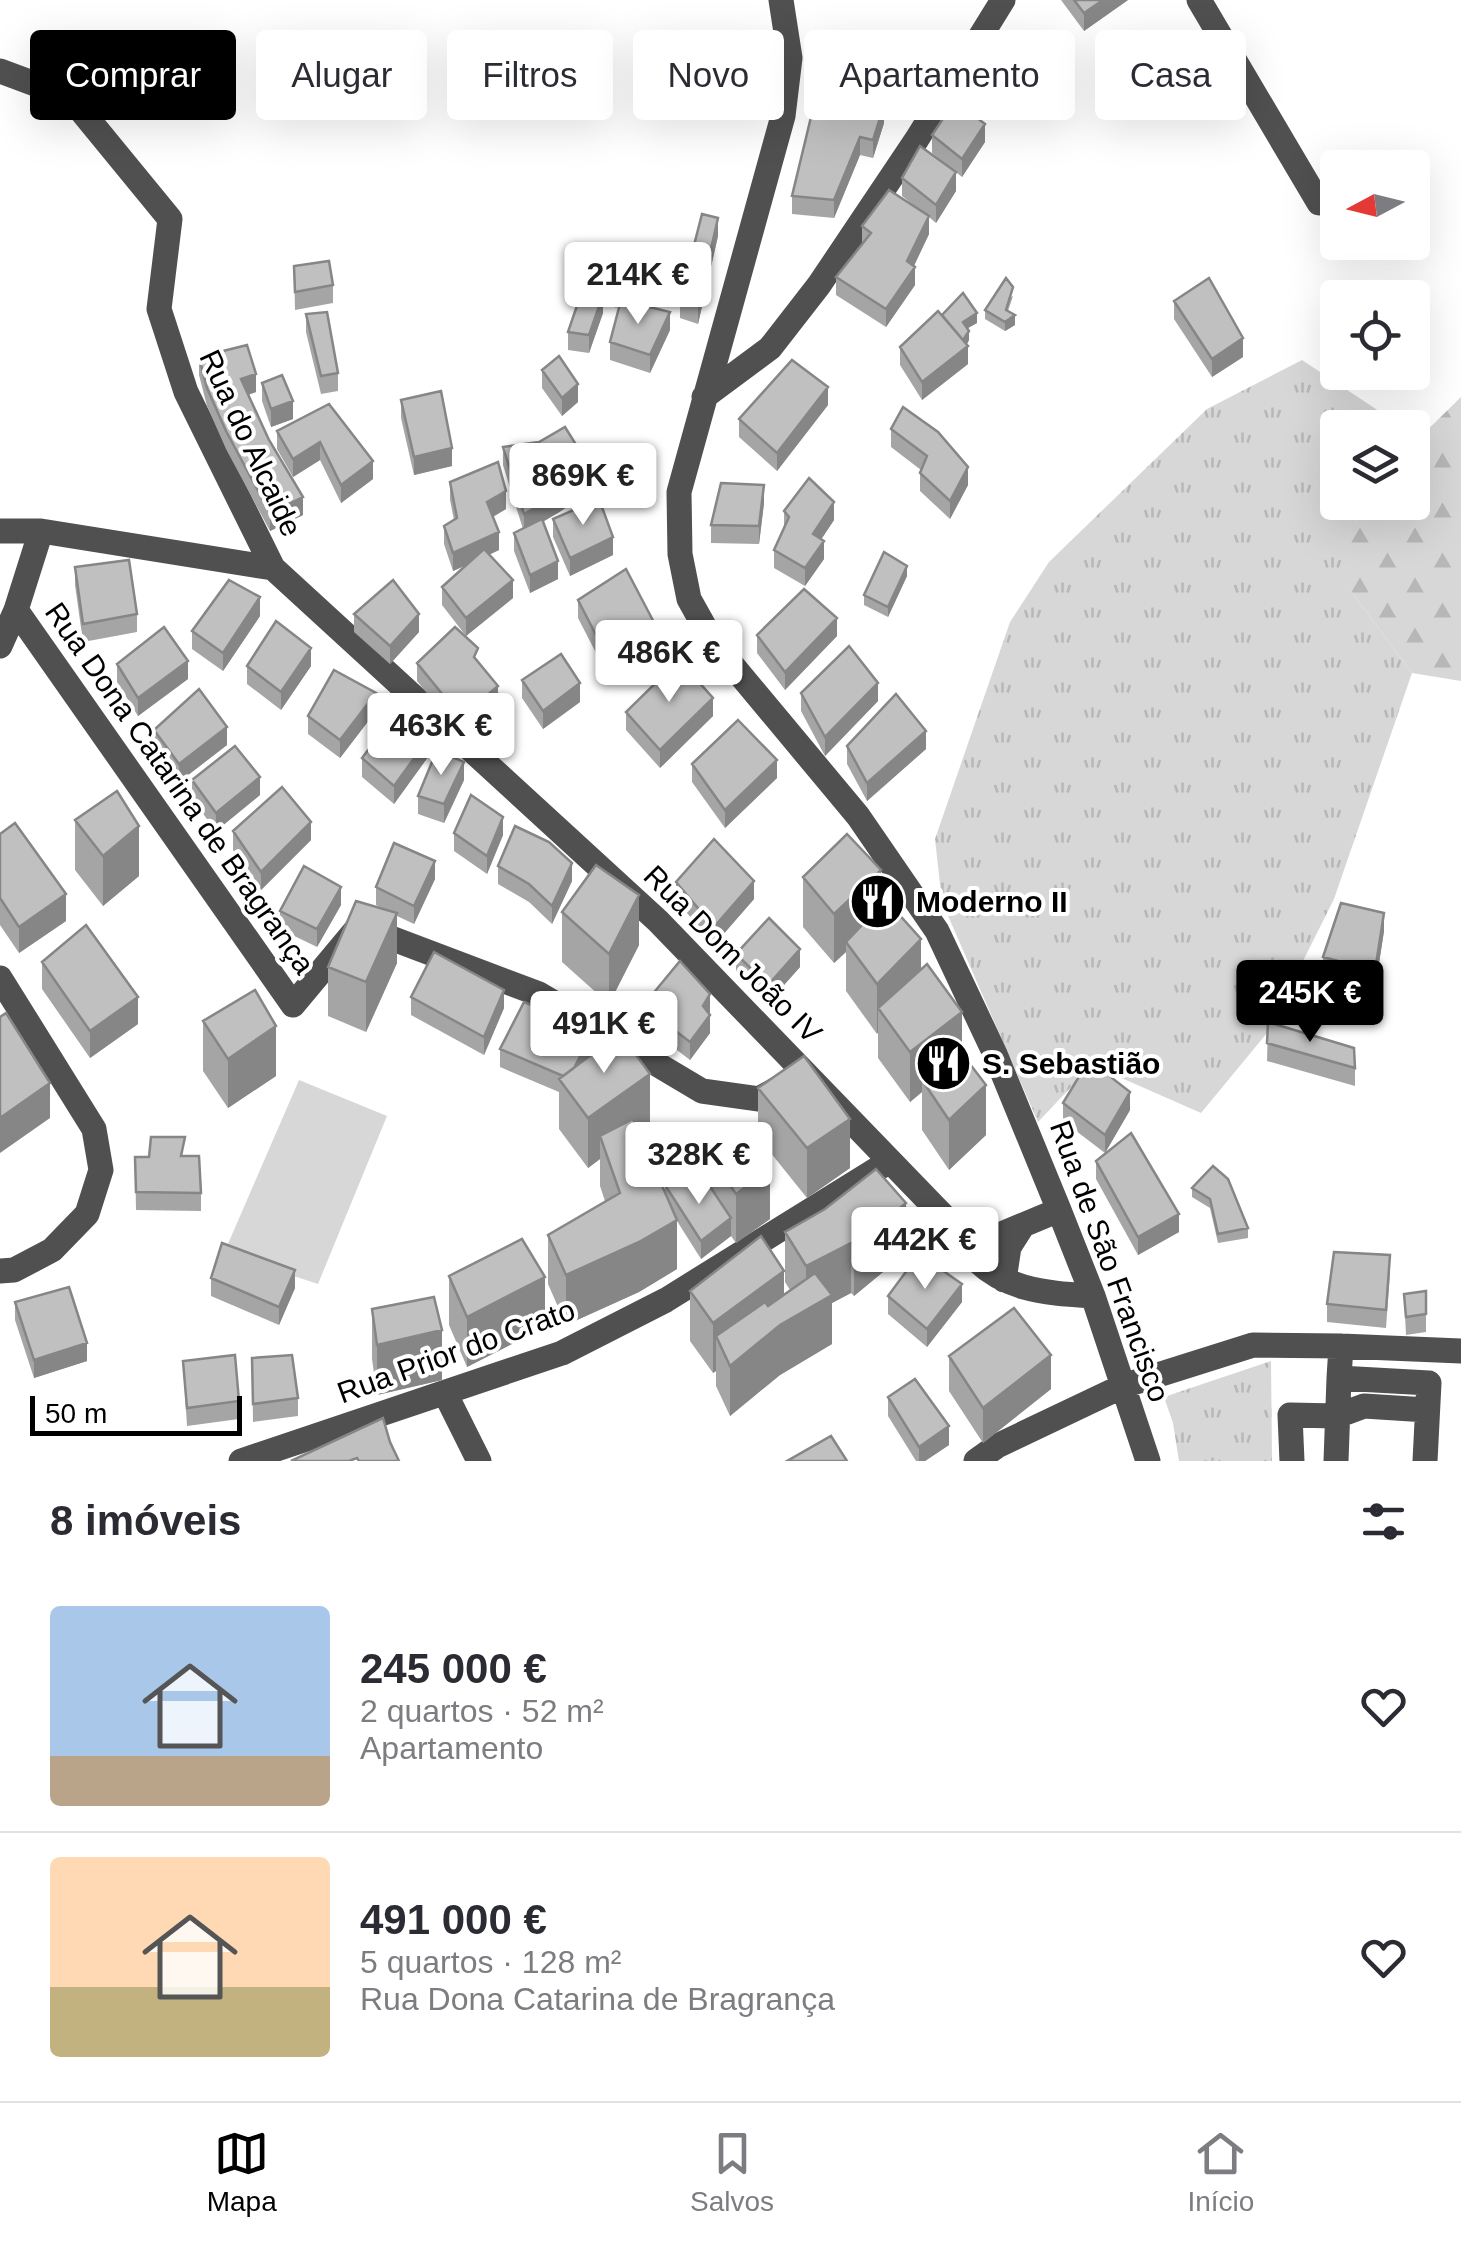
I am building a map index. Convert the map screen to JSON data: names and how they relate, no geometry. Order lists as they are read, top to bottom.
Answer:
{
  "streets": {
    "street": [
      "Rua do Alcaide",
      "Rua Dona Catarina de Bragrança",
      "Rua Dom João IV",
      "Rua de São Francisco",
      "Rua Prior do Crato"
    ]
  },
  "crossings": [
    ["Rua do Alcaide", "Rua Dom João IV"],
    ["Rua Dona Catarina de Bragrança", "Rua Dom João IV"],
    ["Rua Dom João IV", "Rua de São Francisco"],
    ["Rua Dom João IV", "Rua Prior do Crato"]
  ],
  "places": {
    "restaurant": ["Moderno II", "S. Sebastião"]
  },
  "scale_bar": "50 m",
  "north": "left",
  "page": {
    "chip": [
      "Comprar",
      "Alugar",
      "Filtros",
      "Novo",
      "Apartamento",
      "Casa"
    ],
    "price": [
      "214K €",
      "869K €",
      "486K €",
      "463K €",
      "245K €",
      "491K €",
      "328K €",
      "442K €"
    ],
    "scale": "50 m",
    "heading": "8 imóveis",
    "list": [
      {
        "name": "245 000 €",
        "note": "2 quartos · 52 m² · Apartamento"
      },
      {
        "name": "491 000 €",
        "note": "5 quartos · 128 m² · Rua Dona Catarina de Bragrança"
      }
    ],
    "tabs": ["Mapa", "Salvos", "Início"]
  }
}
